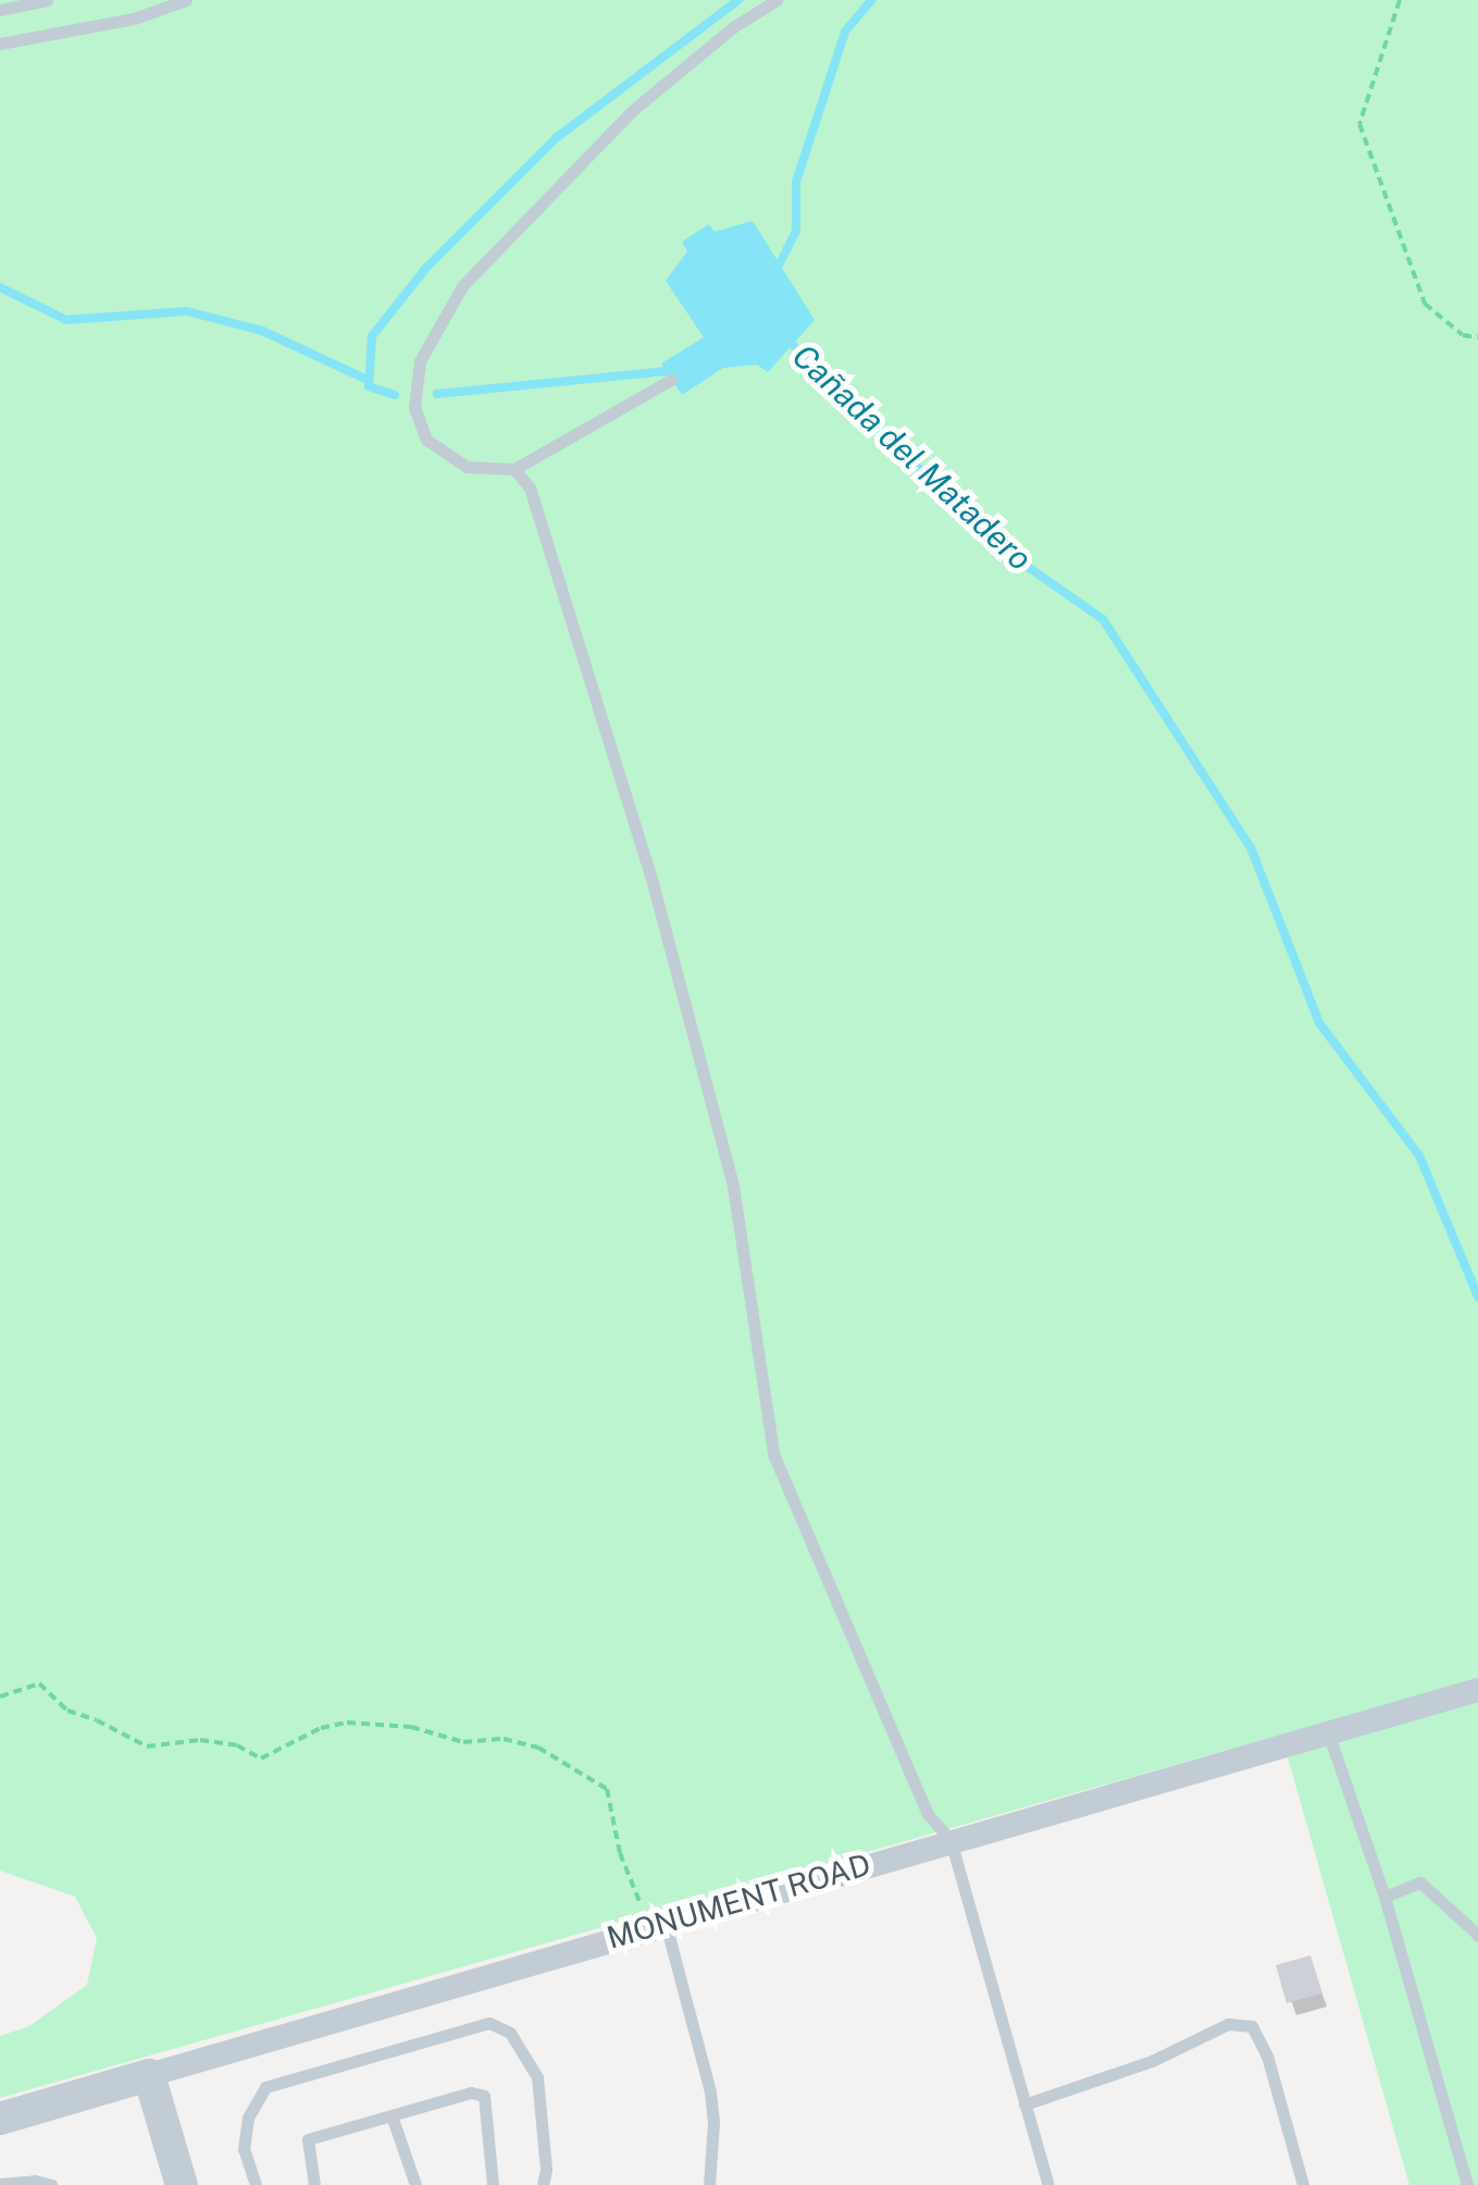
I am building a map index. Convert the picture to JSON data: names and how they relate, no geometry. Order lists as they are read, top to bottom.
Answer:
{
  "streets": {
    "street": ["MONUMENT ROAD"]
  },
  "water": ["Cañada del Matadero"]
}
